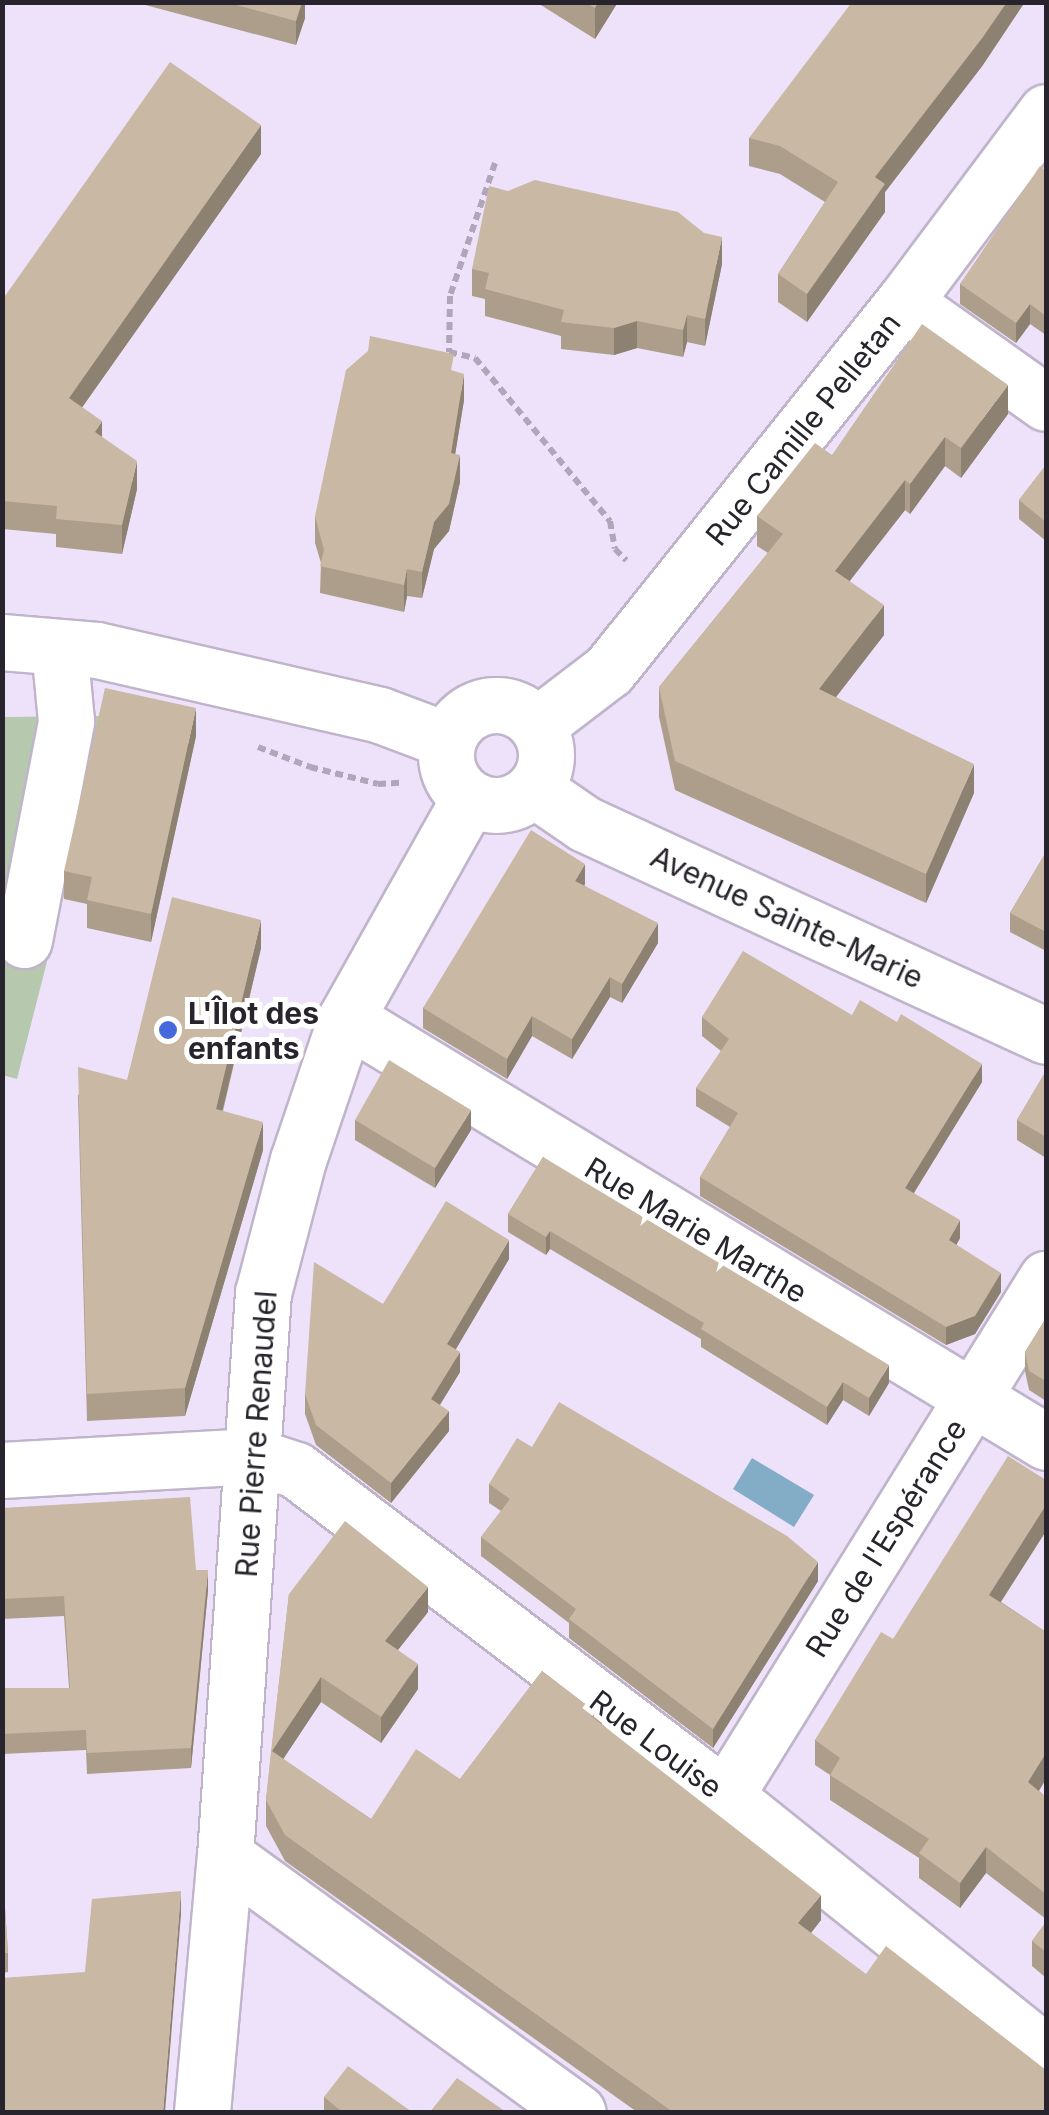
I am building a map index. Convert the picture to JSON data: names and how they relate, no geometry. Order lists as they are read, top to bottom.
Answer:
{
  "streets": {
    "street": [
      "Rue Camille Pelletan",
      "Avenue Sainte-Marie",
      "Rue Marie Marthe",
      "Rue Pierre Renaudel",
      "Rue de l'Espérance",
      "Rue Louise"
    ]
  },
  "crossings": [
    ["Rue Camille Pelletan", "Avenue Sainte-Marie"],
    ["Rue Camille Pelletan", "Rue Pierre Renaudel"],
    ["Avenue Sainte-Marie", "Rue Pierre Renaudel"],
    ["Rue Marie Marthe", "Rue Pierre Renaudel"],
    ["Rue Marie Marthe", "Rue de l'Espérance"],
    ["Rue Pierre Renaudel", "Rue Louise"],
    ["Rue de l'Espérance", "Rue Louise"]
  ],
  "places": ["L'Îlot des enfants"]
}
